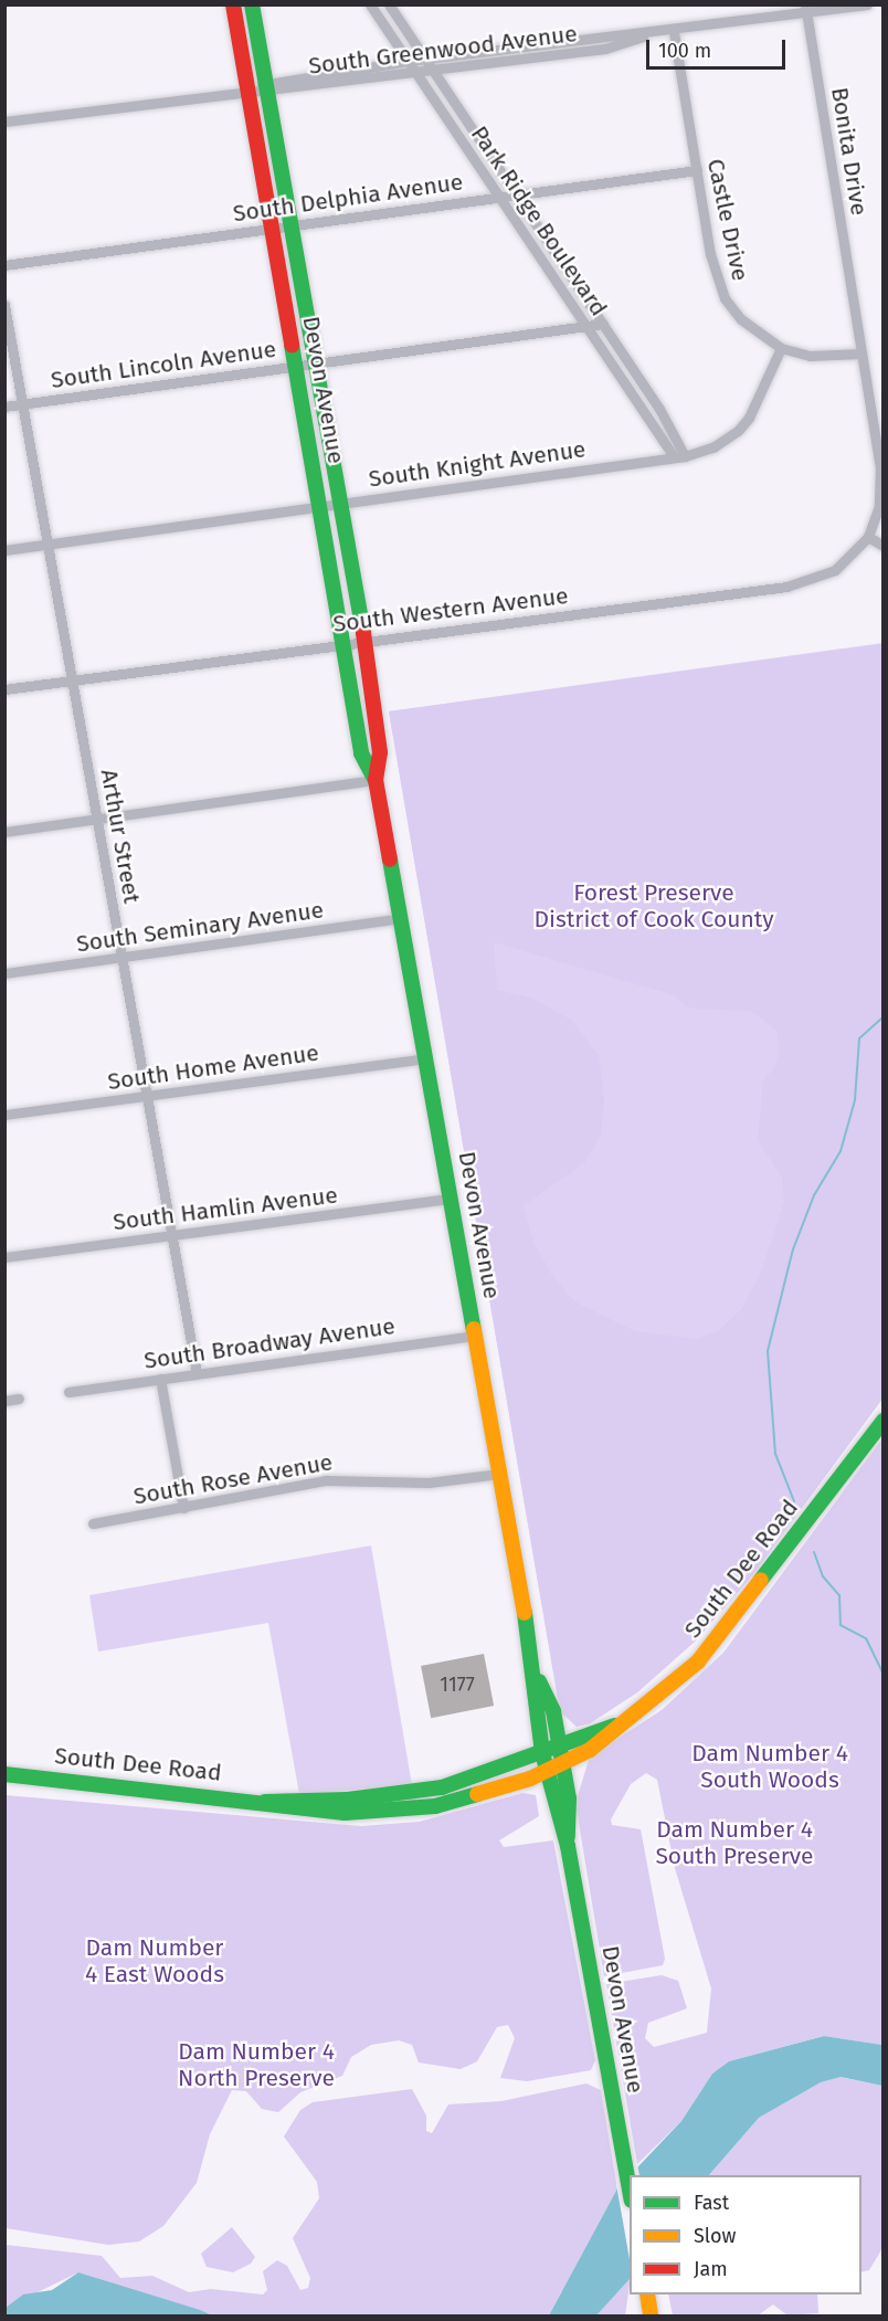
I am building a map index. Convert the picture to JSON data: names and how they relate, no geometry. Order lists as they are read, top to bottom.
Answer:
{
  "streets": {
    "street": [
      "South Greenwood Avenue",
      "Bonita Drive",
      "South Delphia Avenue",
      "Castle Drive",
      "Park Ridge Boulevard",
      "South Lincoln Avenue",
      "Devon Avenue",
      "South Knight Avenue",
      "South Western Avenue",
      "Arthur Street",
      "South Seminary Avenue",
      "South Home Avenue",
      "South Hamlin Avenue",
      "South Broadway Avenue",
      "South Rose Avenue",
      "South Dee Road"
    ]
  },
  "crossings": [
    ["South Greenwood Avenue", "Bonita Drive"],
    ["South Greenwood Avenue", "Castle Drive"],
    ["South Greenwood Avenue", "Park Ridge Boulevard"],
    ["South Greenwood Avenue", "Devon Avenue"],
    ["Bonita Drive", "Castle Drive"],
    ["Bonita Drive", "South Western Avenue"],
    ["South Delphia Avenue", "Castle Drive"],
    ["South Delphia Avenue", "Park Ridge Boulevard"],
    ["South Delphia Avenue", "Devon Avenue"],
    ["Castle Drive", "South Knight Avenue"],
    ["Park Ridge Boulevard", "South Lincoln Avenue"],
    ["Park Ridge Boulevard", "South Knight Avenue"],
    ["South Lincoln Avenue", "Devon Avenue"],
    ["South Lincoln Avenue", "Arthur Street"],
    ["Devon Avenue", "South Knight Avenue"],
    ["Devon Avenue", "South Western Avenue"],
    ["Devon Avenue", "South Seminary Avenue"],
    ["Devon Avenue", "South Home Avenue"],
    ["Devon Avenue", "South Hamlin Avenue"],
    ["Devon Avenue", "South Broadway Avenue"],
    ["Devon Avenue", "South Rose Avenue"],
    ["Devon Avenue", "South Dee Road"],
    ["South Knight Avenue", "Arthur Street"],
    ["South Western Avenue", "Arthur Street"],
    ["Arthur Street", "South Seminary Avenue"],
    ["Arthur Street", "South Home Avenue"],
    ["Arthur Street", "South Hamlin Avenue"],
    ["Arthur Street", "South Broadway Avenue"]
  ],
  "parks": [
    "Forest Preserve District of Cook County",
    "Dam Number 4 South Woods",
    "Dam Number 4 South Preserve",
    "Dam Number 4 East Woods",
    "Dam Number 4 North Preserve"
  ],
  "house_numbers": ["1177"],
  "legend": ["Fast", "Slow", "Jam"],
  "scale_bar": "100 m"
}
